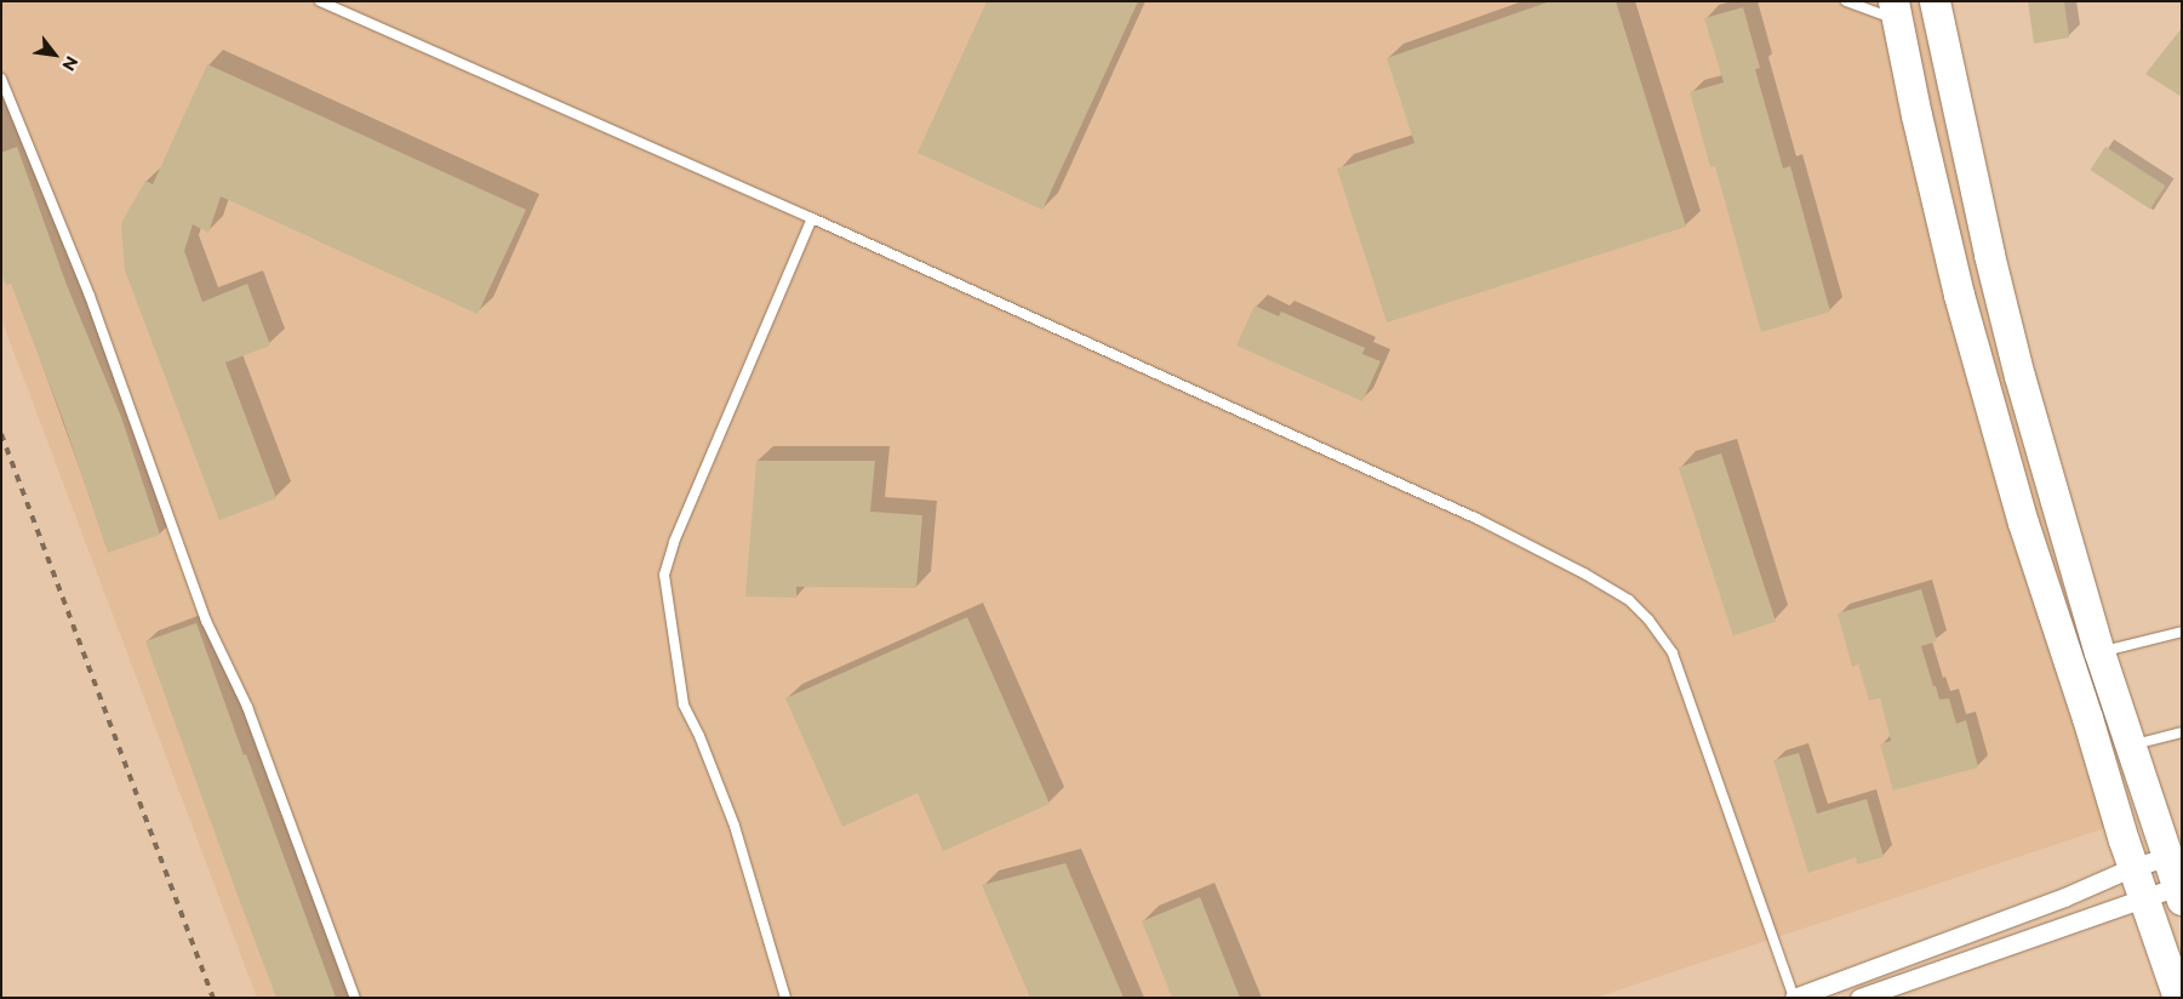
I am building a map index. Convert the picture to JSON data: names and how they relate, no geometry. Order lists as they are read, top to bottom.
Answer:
{
  "north": "bottom right"
}
